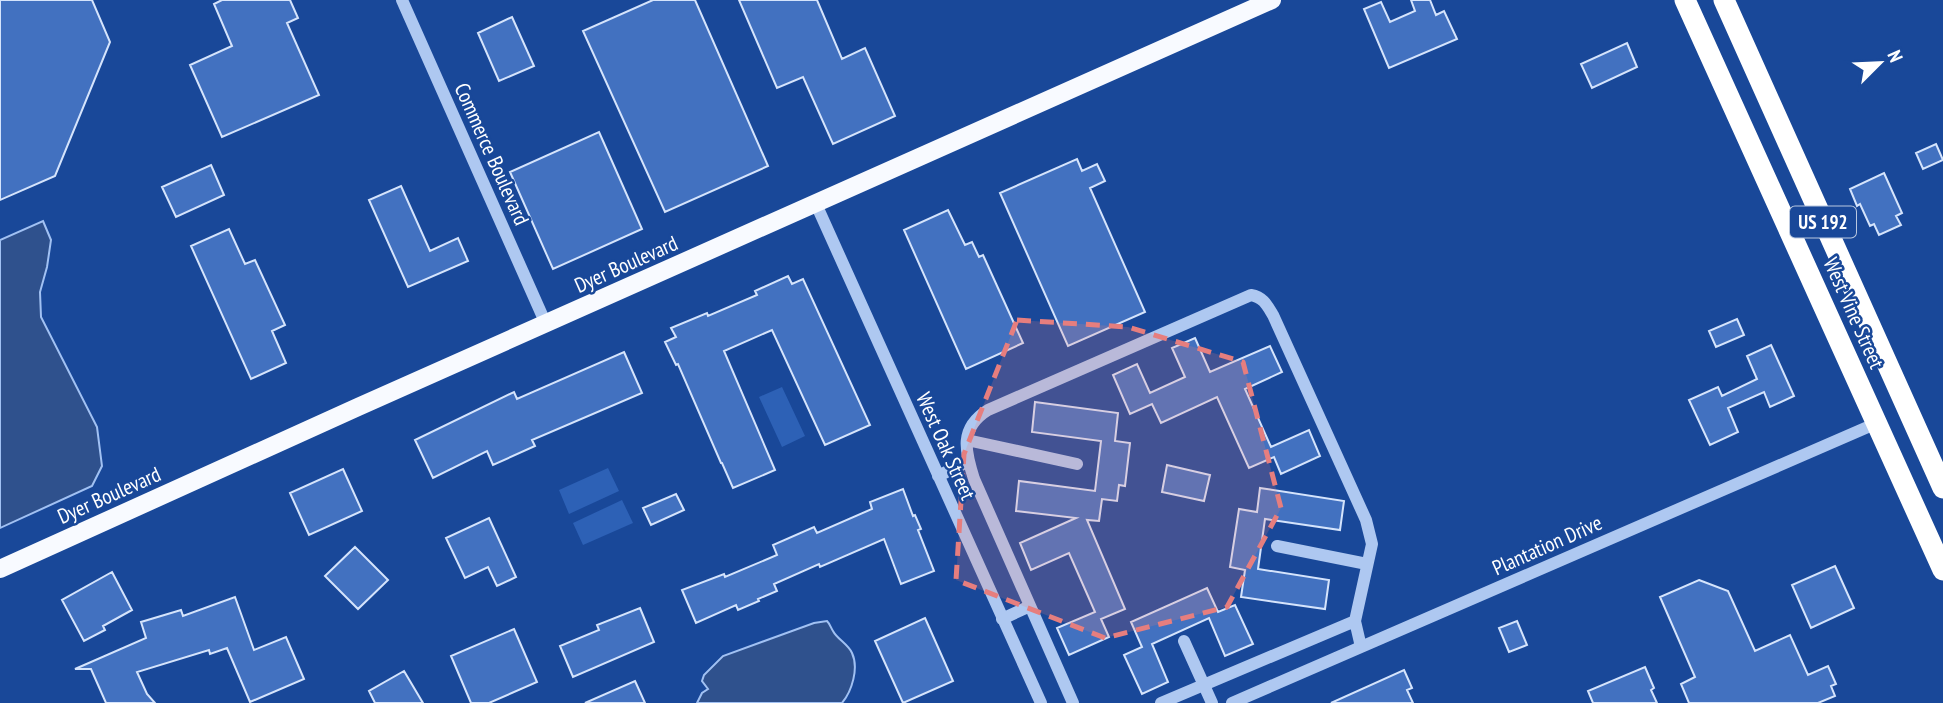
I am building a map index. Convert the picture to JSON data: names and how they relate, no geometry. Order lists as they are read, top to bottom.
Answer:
{
  "streets": {
    "highway": ["US 192", "West Vine Street"],
    "main road": ["Dyer Boulevard"],
    "street": ["Commerce Boulevard", "West Oak Street", "Plantation Drive"]
  },
  "crossings": [
    ["Commerce Boulevard", "Dyer Boulevard"],
    ["Dyer Boulevard", "West Oak Street"],
    ["West Vine Street", "Plantation Drive"]
  ],
  "north": "top right"
}
